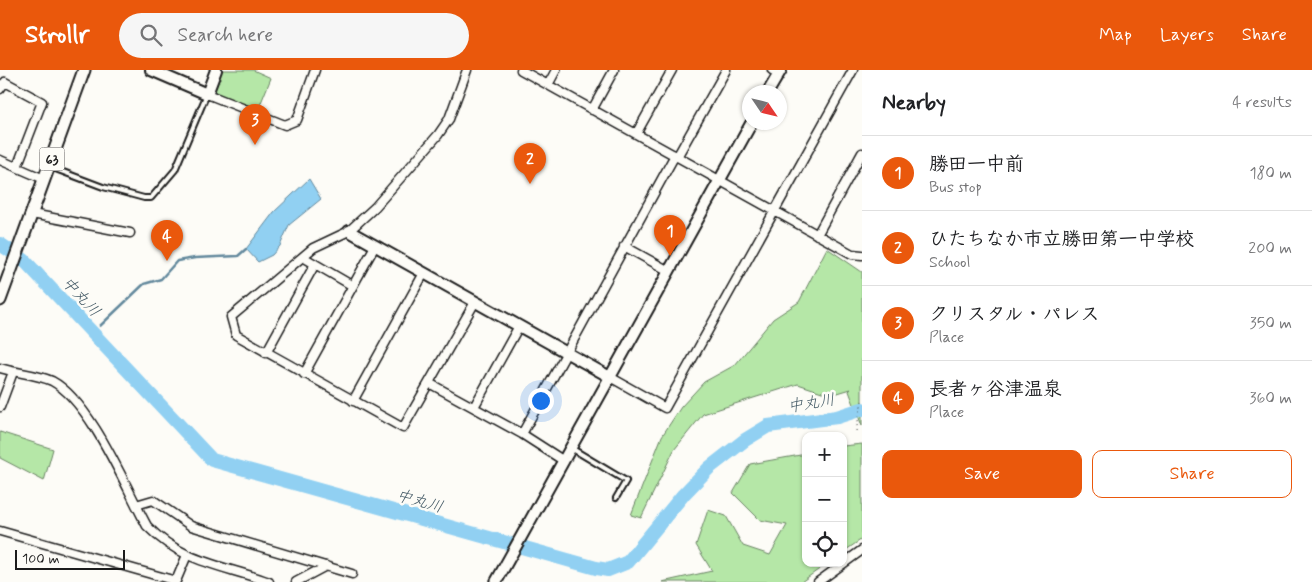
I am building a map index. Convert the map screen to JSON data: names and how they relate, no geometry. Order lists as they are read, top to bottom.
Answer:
{
  "streets": {
    "main road": ["63"]
  },
  "water": ["中丸川"],
  "scale_bar": "100 m",
  "north": "bottom right",
  "page": {
    "header": "Strollr",
    "search": "Search here",
    "nav": ["Map", "Layers", "Share"],
    "heading": ["Nearby", "4 results"],
    "pins": [
      "3",
      "2",
      "1",
      "4"
    ],
    "list": [
      {
        "mark": "1",
        "name": "勝田一中前",
        "note": "Bus stop",
        "value": "180 m"
      },
      {
        "mark": "2",
        "name": "ひたちなか市立勝田第一中学校",
        "note": "School",
        "value": "200 m"
      },
      {
        "mark": "3",
        "name": "クリスタル・パレス",
        "note": "Place",
        "value": "350 m"
      },
      {
        "mark": "4",
        "name": "長者ヶ谷津温泉",
        "note": "Place",
        "value": "360 m"
      }
    ],
    "map_buttons": ["+", "−"],
    "buttons": ["Save", "Share"],
    "scale": "100 m"
  }
}
